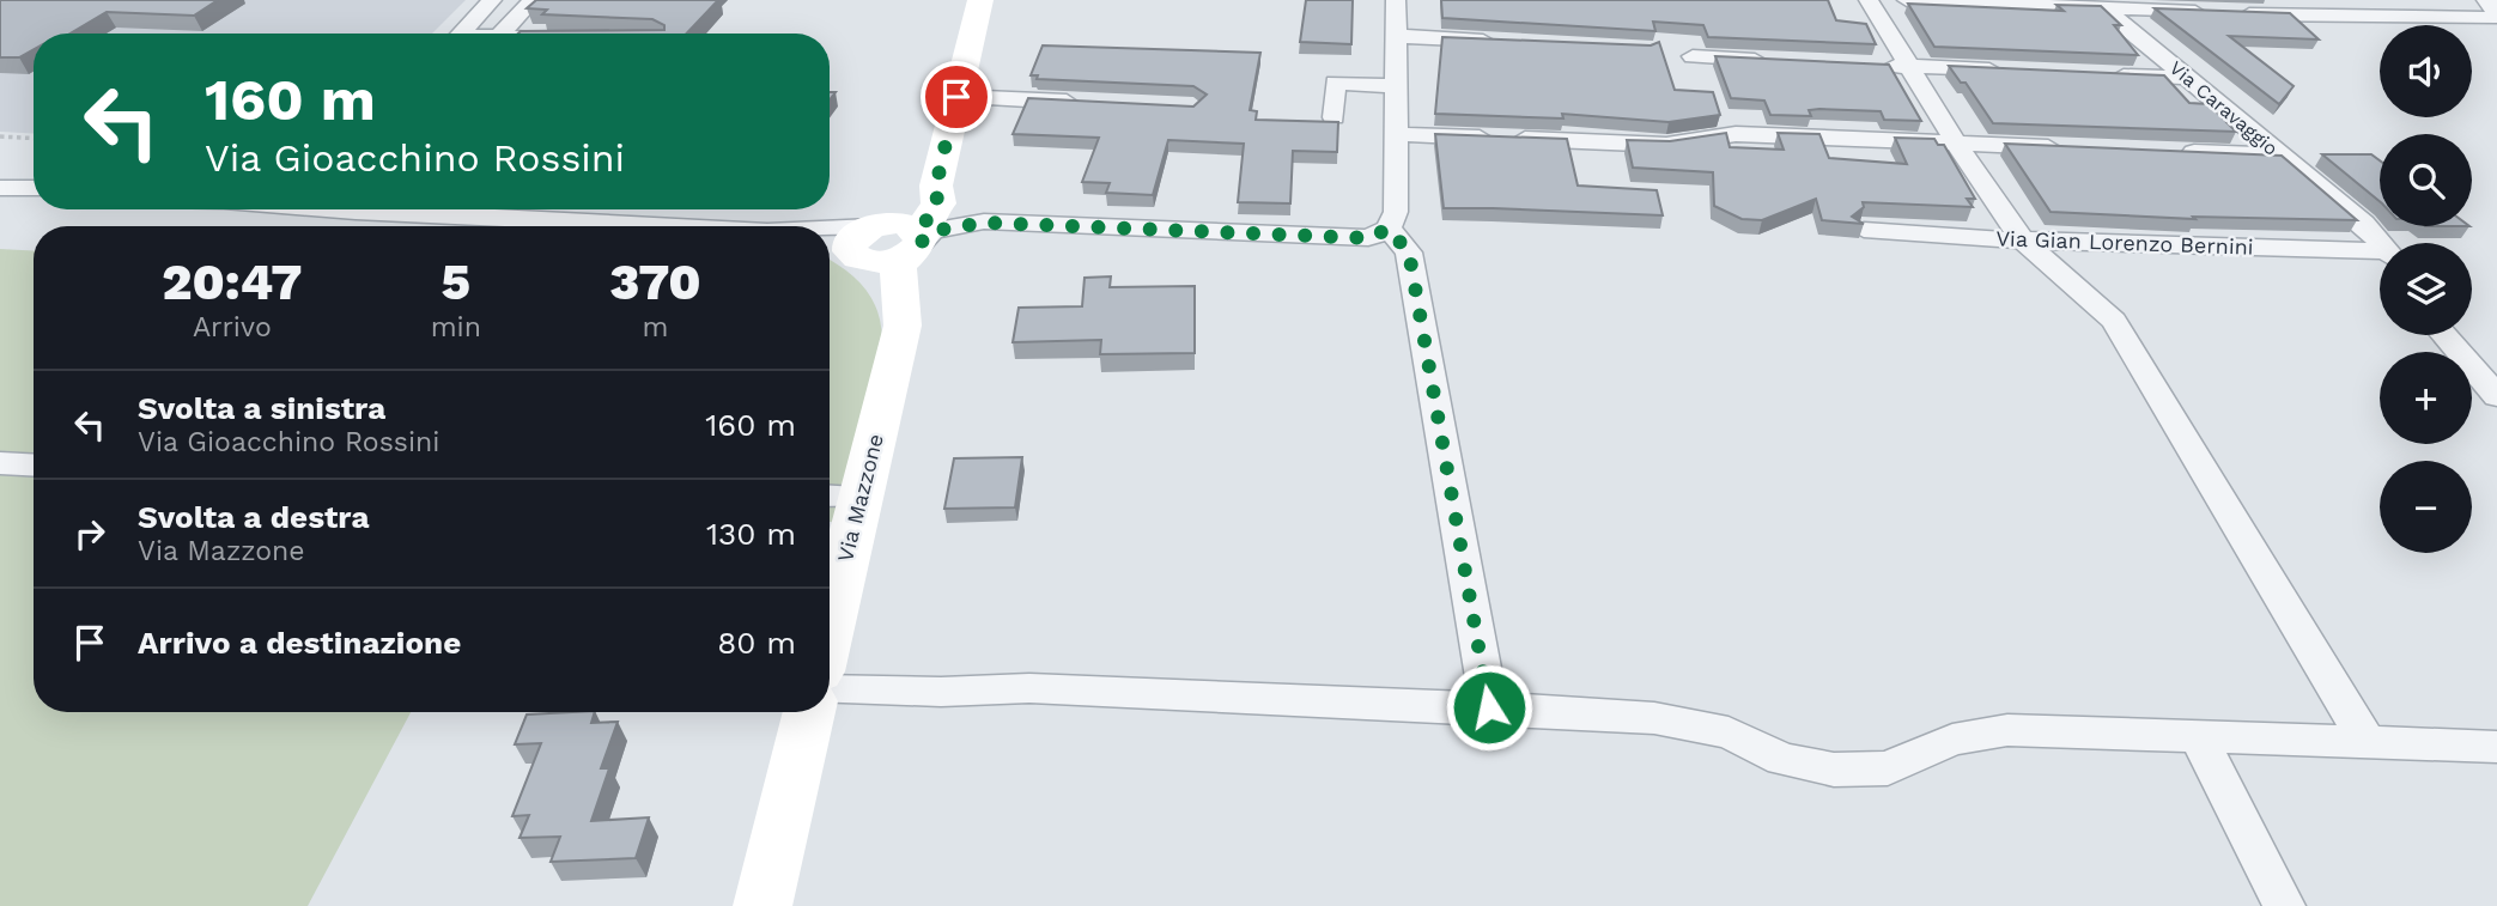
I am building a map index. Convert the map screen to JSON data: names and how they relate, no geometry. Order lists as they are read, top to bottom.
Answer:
{
  "streets": {
    "main road": ["Via Mazzone"],
    "street": ["Via Caravaggio", "Via Gian Lorenzo Bernini"]
  },
  "page": {
    "map_buttons": ["+", "−"],
    "turn": ["160 m", "Via Gioacchino Rossini"],
    "eta": [
      "20:47",
      "Arrivo",
      "5",
      "min",
      "370",
      "m"
    ],
    "list": [
      {
        "name": "Svolta a sinistra",
        "note": "Via Gioacchino Rossini",
        "value": "160 m"
      },
      {
        "name": "Svolta a destra",
        "note": "Via Mazzone",
        "value": "130 m"
      },
      {
        "name": "Arrivo a destinazione",
        "value": "80 m"
      }
    ]
  }
}
